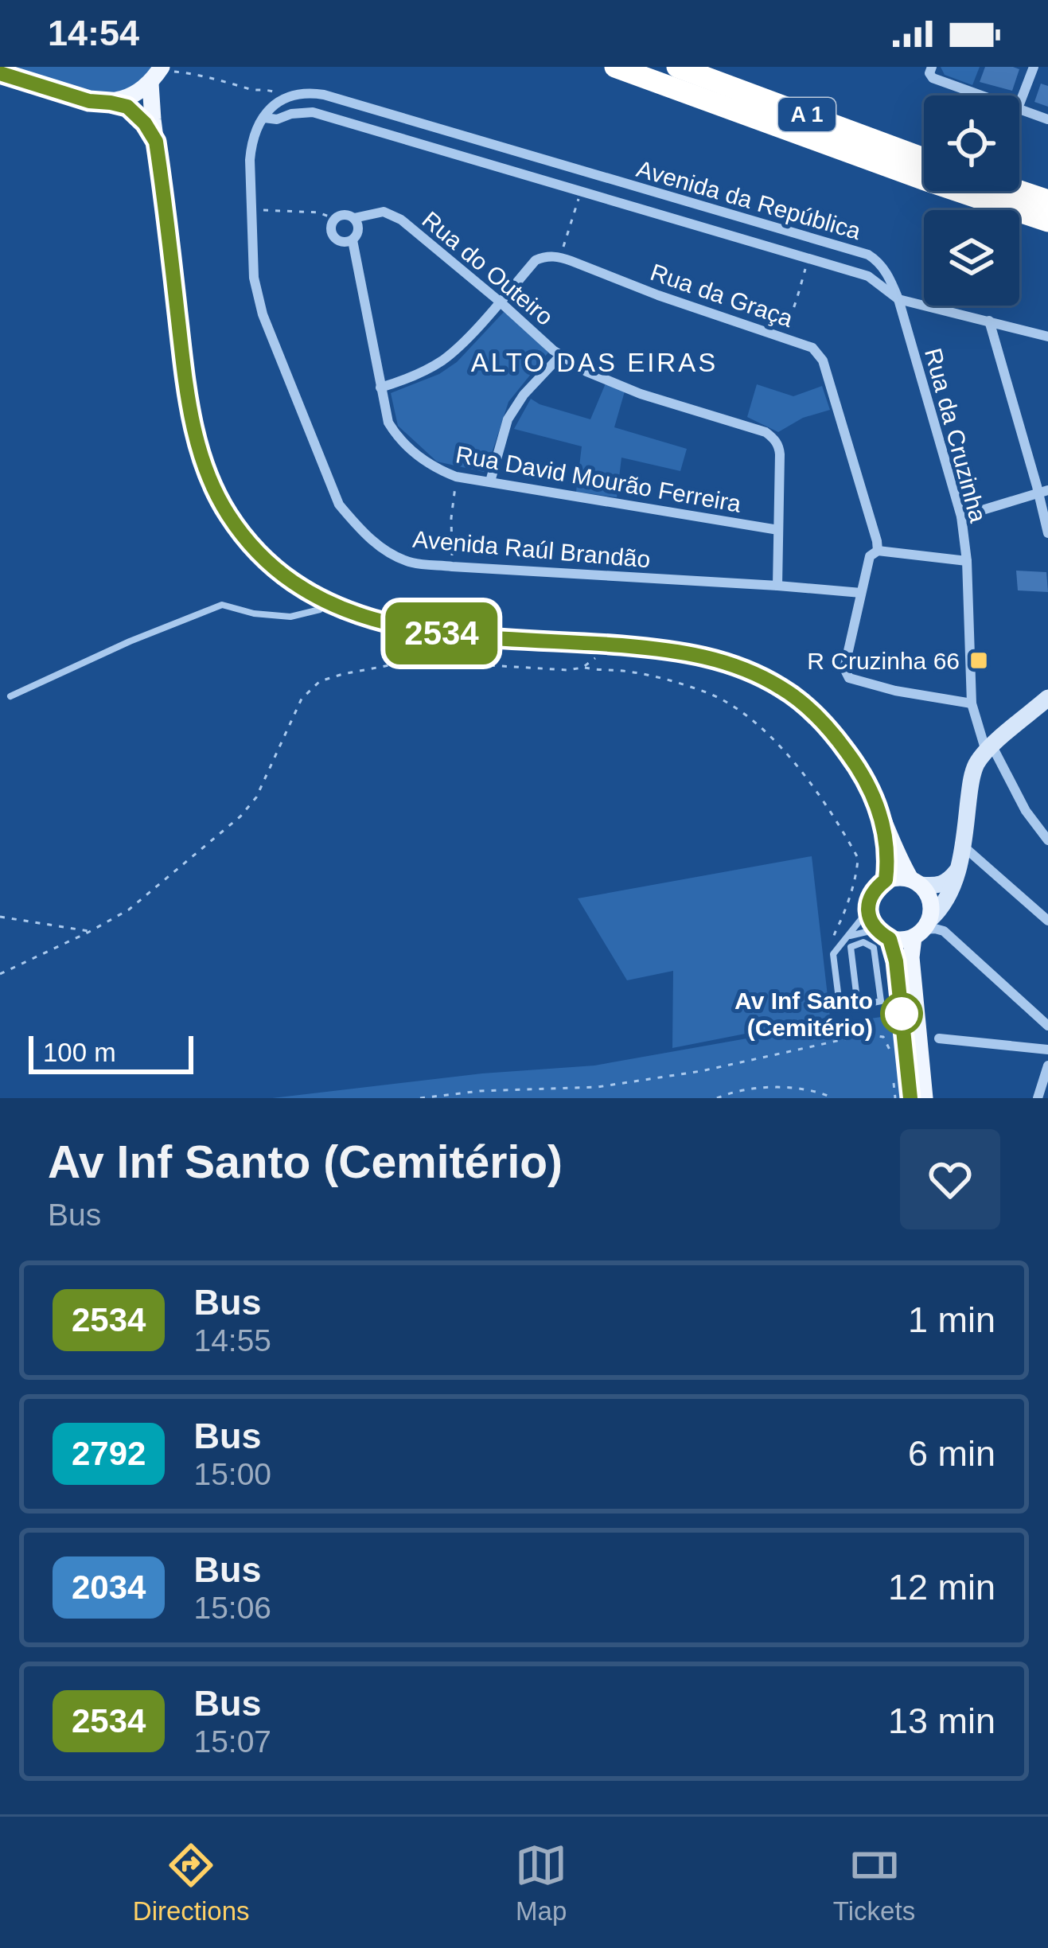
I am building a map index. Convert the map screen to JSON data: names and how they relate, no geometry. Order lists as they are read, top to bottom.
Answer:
{
  "streets": {
    "highway": ["A 1"],
    "street": [
      "Avenida da República",
      "Rua do Outeiro",
      "Rua da Graça",
      "Rua da Cruzinha",
      "Rua David Mourão Ferreira",
      "Avenida Raúl Brandão"
    ]
  },
  "crossings": [
    ["Avenida da República", "Rua da Cruzinha"],
    ["Avenida da República", "Avenida Raúl Brandão"],
    ["Rua do Outeiro", "Rua David Mourão Ferreira"],
    ["Rua do Outeiro", "Avenida Raúl Brandão"]
  ],
  "districts": ["ALTO DAS EIRAS"],
  "places": {
    "transit": ["R Cruzinha 66"],
    "other": ["Av Inf Santo (Cemitério)"]
  },
  "lines": ["bus line 2534"],
  "scale_bar": "100 m",
  "page": {
    "status": "14:54",
    "on_map": "2534",
    "scale": "100 m",
    "heading": ["Av Inf Santo (Cemitério)", "Bus"],
    "list": [
      {
        "mark": "2534",
        "name": "Bus",
        "note": "14:55",
        "value": "1 min"
      },
      {
        "mark": "2792",
        "name": "Bus",
        "note": "15:00",
        "value": "6 min"
      },
      {
        "mark": "2034",
        "name": "Bus",
        "note": "15:06",
        "value": "12 min"
      },
      {
        "mark": "2534",
        "name": "Bus",
        "note": "15:07",
        "value": "13 min"
      }
    ],
    "tabs": ["Directions", "Map", "Tickets"]
  }
}
